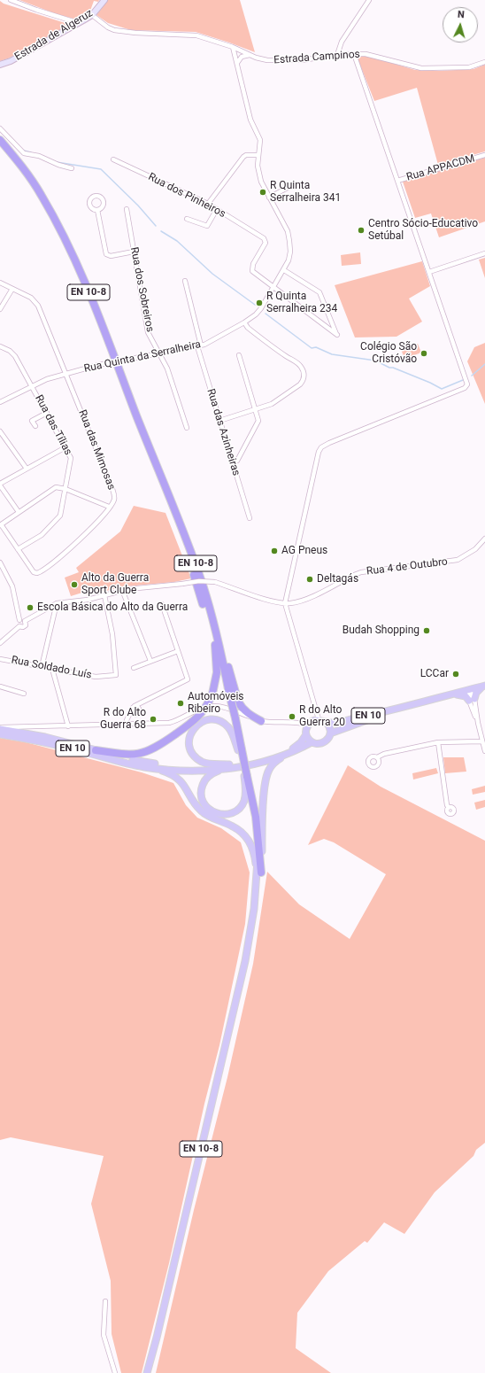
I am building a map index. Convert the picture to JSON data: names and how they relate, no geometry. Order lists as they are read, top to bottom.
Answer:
{
  "streets": {
    "highway": ["EN 10-8"],
    "main road": ["Estrada de Algeruz", "EN 10"],
    "street": [
      "Estrada Campinos",
      "Rua APPACDM",
      "Rua dos Pinheiros",
      "Rua dos Sobreiros",
      "Rua Quinta da Serralheira",
      "Rua das Tílias",
      "Rua das Azinheiras",
      "Rua das Mimosas",
      "Rua 4 de Outubro",
      "Rua Soldado Luís"
    ]
  },
  "crossings": [
    ["Estrada de Algeruz", "Estrada Campinos"],
    ["Rua dos Pinheiros", "Rua Quinta da Serralheira"],
    ["Rua dos Sobreiros", "Rua Quinta da Serralheira"],
    ["Rua Quinta da Serralheira", "Rua das Tílias"],
    ["Rua Quinta da Serralheira", "Rua das Azinheiras"],
    ["Rua Quinta da Serralheira", "Rua das Mimosas"],
    ["Rua das Tílias", "Rua das Mimosas"]
  ],
  "places": [
    "R Quinta Serralheira 341",
    "Centro Sócio-Educativo Setúbal",
    "R Quinta Serralheira 234",
    "Colégio São Cristóvão",
    "AG Pneus",
    "Deltagás",
    "Alto da Guerra Sport Clube",
    "Escola Básica do Alto da Guerra",
    "Budah Shopping",
    "LCCar",
    "Automóveis Ribeiro",
    "R do Alto Guerra 20",
    "R do Alto Guerra 68"
  ],
  "north": "top"
}
